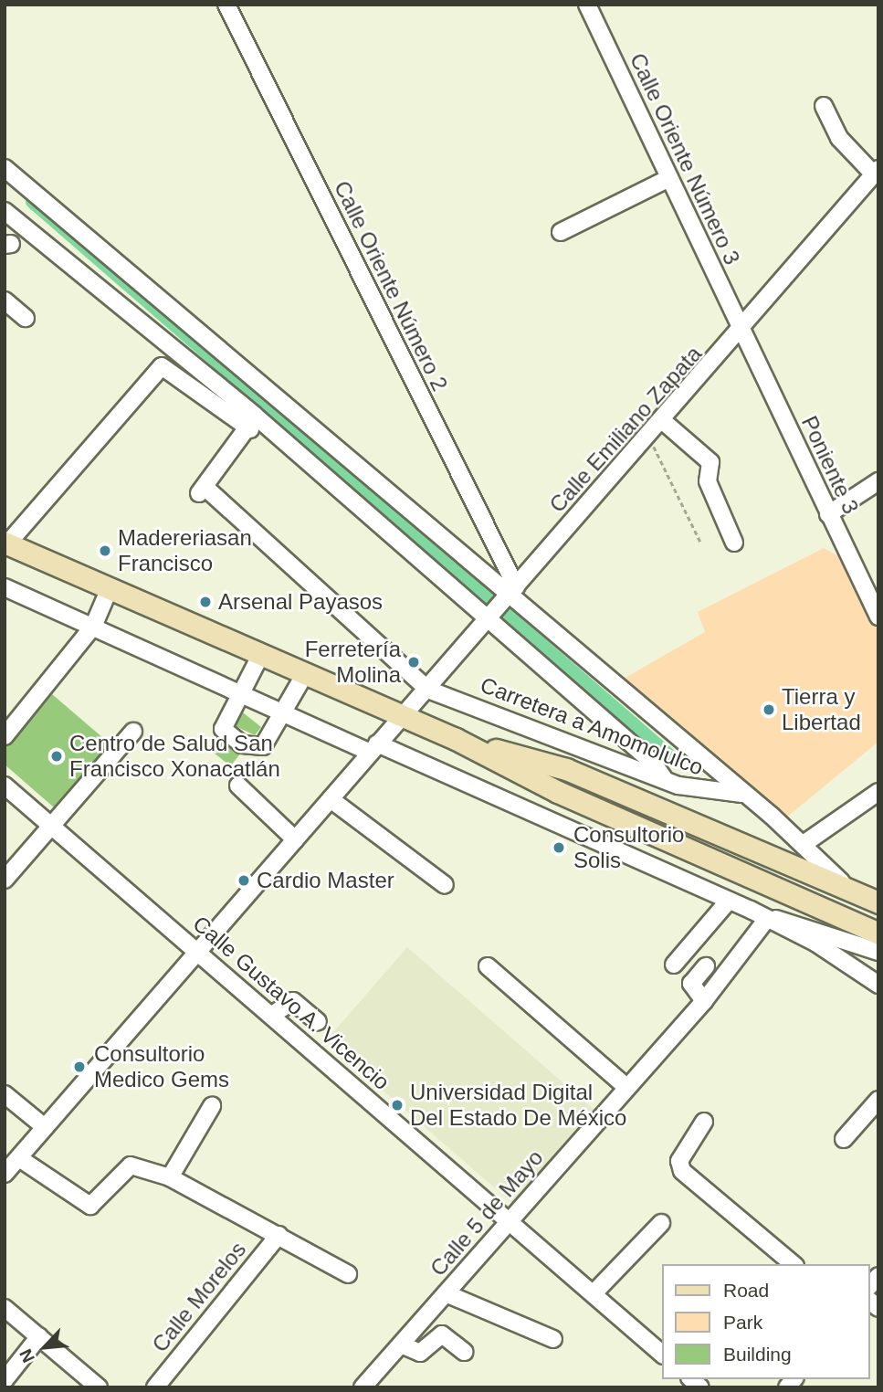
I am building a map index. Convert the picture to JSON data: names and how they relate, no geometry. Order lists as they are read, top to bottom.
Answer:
{
  "streets": {
    "street": [
      "Calle Oriente Número 3",
      "Calle Oriente Número 2",
      "Calle Emiliano Zapata",
      "Poniente 3",
      "Carretera a Amomolulco",
      "Calle Gustavo A. Vicencio",
      "Calle 5 de Mayo",
      "Calle Morelos"
    ]
  },
  "crossings": [
    ["Calle Oriente Número 3", "Calle Emiliano Zapata"],
    ["Calle Oriente Número 3", "Poniente 3"],
    ["Calle Oriente Número 2", "Calle Emiliano Zapata"],
    ["Calle Emiliano Zapata", "Poniente 3"],
    ["Calle Emiliano Zapata", "Carretera a Amomolulco"],
    ["Calle Emiliano Zapata", "Calle Gustavo A. Vicencio"],
    ["Calle Gustavo A. Vicencio", "Calle 5 de Mayo"]
  ],
  "places": [
    "Madereriasan Francisco",
    "Arsenal Payasos",
    "Ferretería Molina",
    "Tierra y Libertad",
    "Centro de Salud San Francisco Xonacatlán",
    "Consultorio Solis",
    "Cardio Master",
    "Consultorio Medico Gems",
    "Universidad Digital Del Estado De México"
  ],
  "legend": ["Road", "Park", "Building"],
  "north": "bottom left"
}
